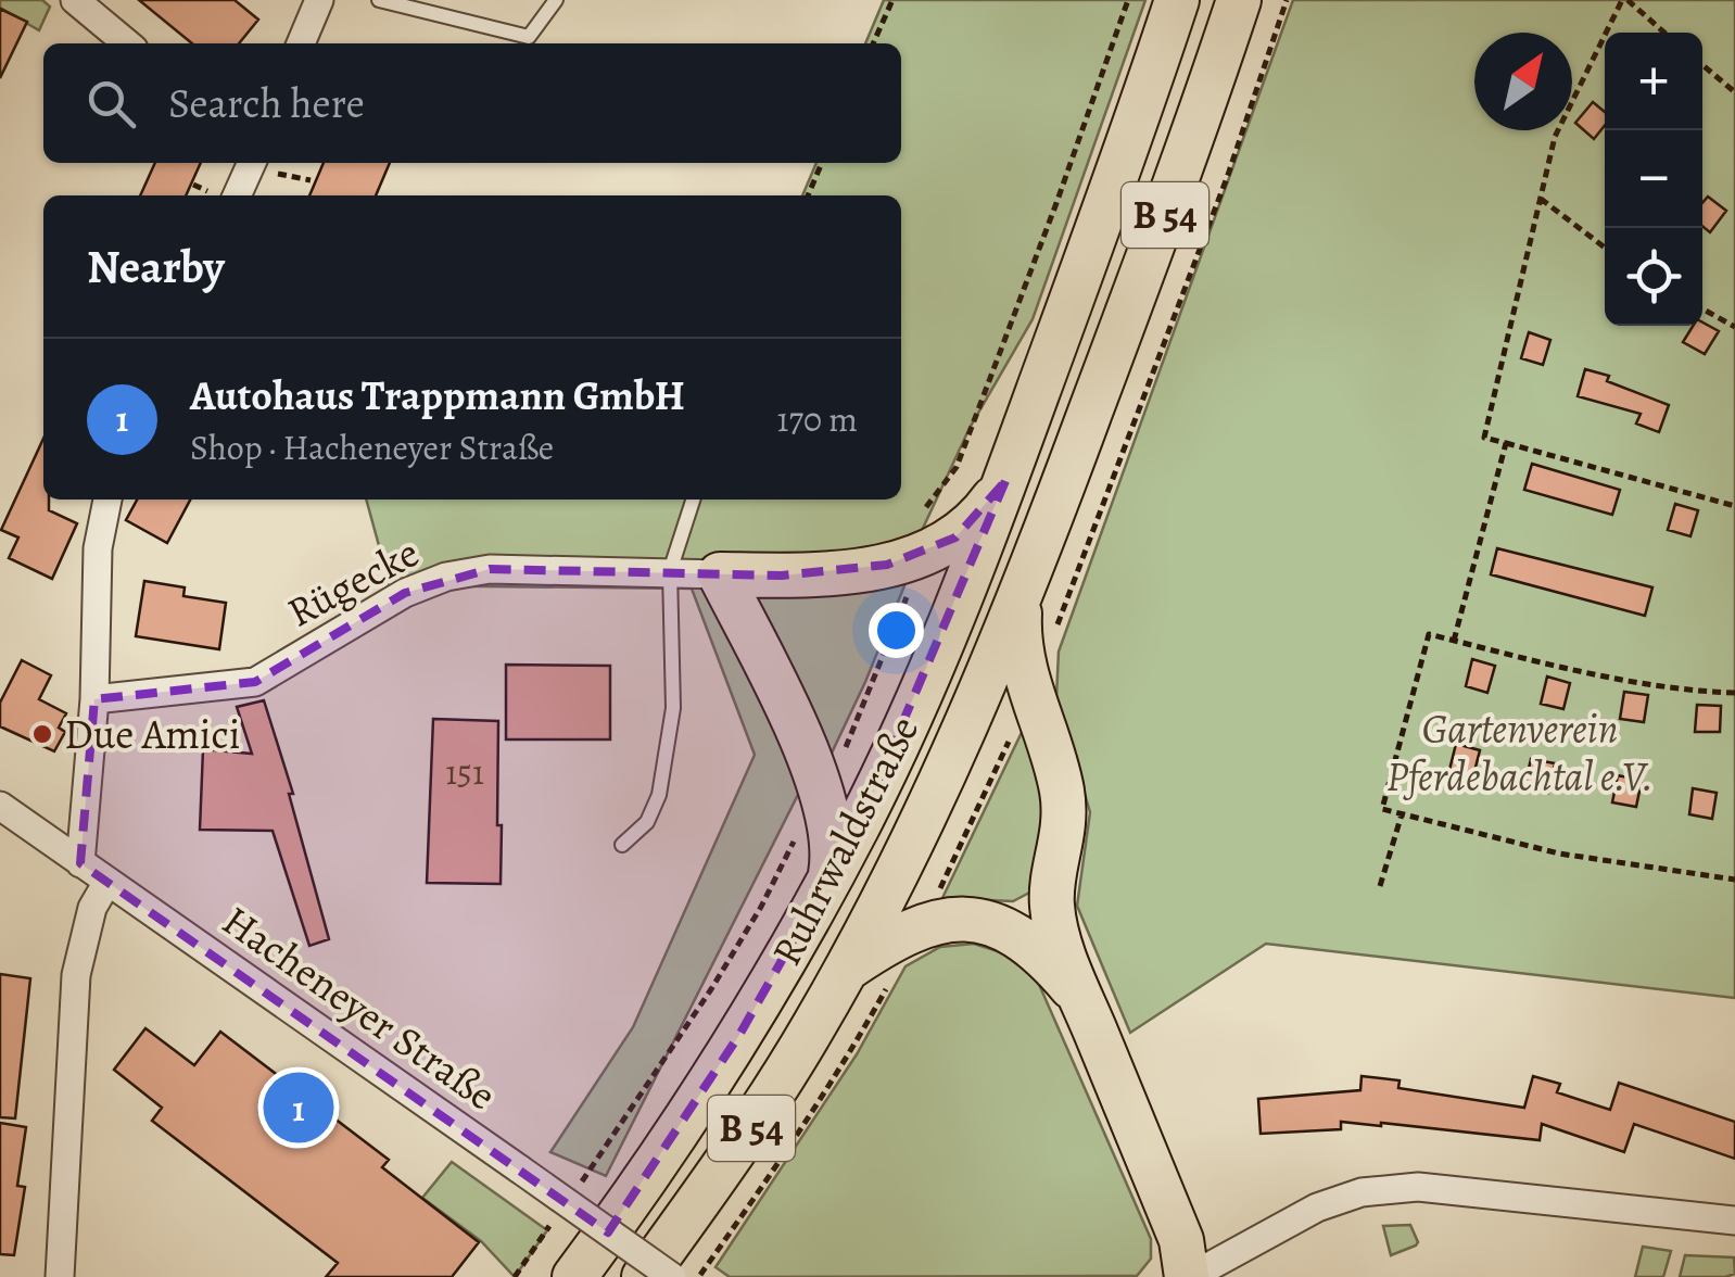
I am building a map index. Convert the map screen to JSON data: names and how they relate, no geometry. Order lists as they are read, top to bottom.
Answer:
{
  "streets": {
    "highway": ["B 54", "Ruhrwaldstraße"],
    "street": ["Rügecke", "Hacheneyer Straße"]
  },
  "parks": ["Gartenverein Pferdebachtal e.V."],
  "places": ["Due Amici"],
  "house_numbers": ["151"],
  "north": "top right",
  "page": {
    "map_buttons": ["+", "−"],
    "search": "Search here",
    "heading": "Nearby",
    "list": [
      {
        "mark": "1",
        "name": "Autohaus Trappmann GmbH",
        "note": "Shop · Hacheneyer Straße",
        "value": "170 m"
      }
    ],
    "pins": "1"
  }
}
